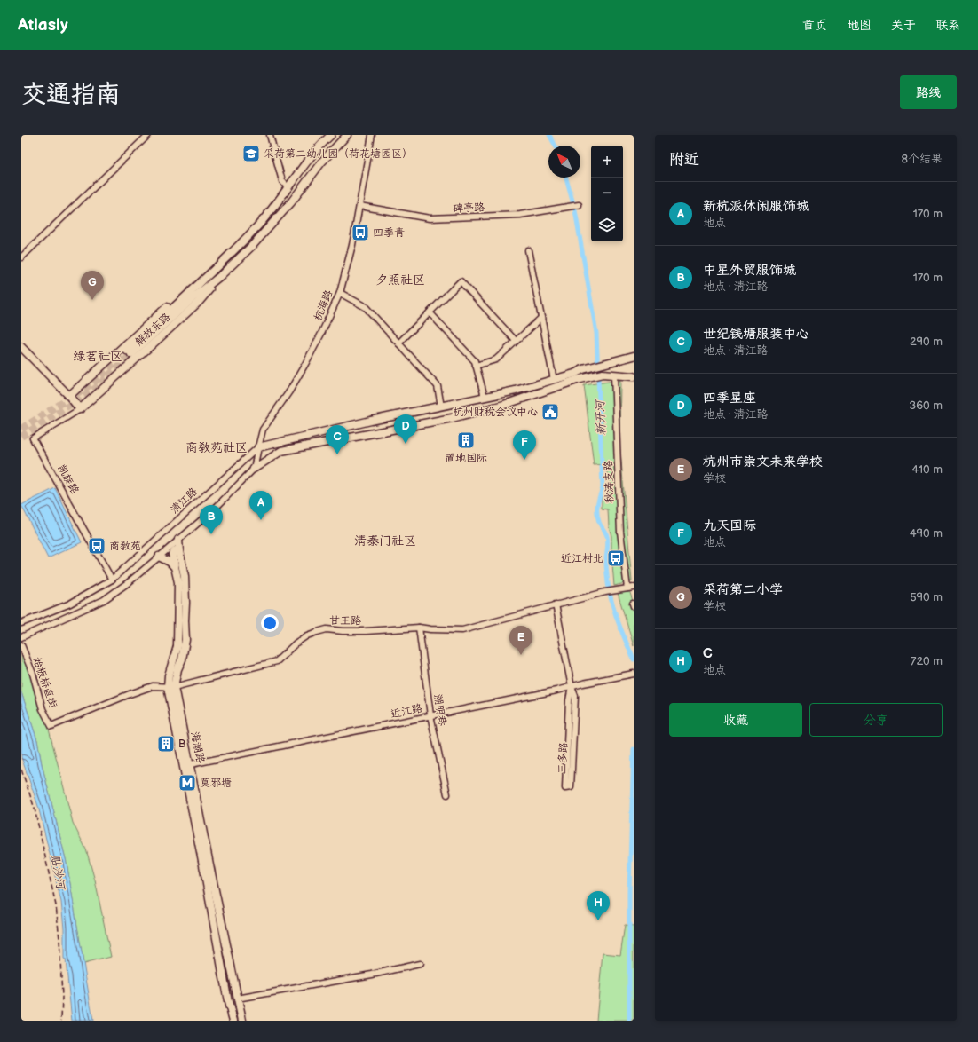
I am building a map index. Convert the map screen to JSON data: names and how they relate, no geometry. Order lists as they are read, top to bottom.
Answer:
{
  "streets": {
    "main road": ["解放东路", "清江路", "海潮路"],
    "street": [
      "碑亭路",
      "杭海路",
      "凯旋路",
      "秋涛支路",
      "甘王路",
      "始板桥直街",
      "溯明巷",
      "近江路",
      "三多路"
    ]
  },
  "crossings": [
    ["碑亭路", "杭海路"],
    ["杭海路", "清江路"],
    ["解放东路", "凯旋路"],
    ["凯旋路", "清江路"],
    ["秋涛支路", "甘王路"],
    ["甘王路", "始板桥直街"],
    ["甘王路", "溯明巷"],
    ["甘王路", "海潮路"],
    ["甘王路", "三多路"],
    ["溯明巷", "近江路"],
    ["近江路", "海潮路"],
    ["近江路", "三多路"]
  ],
  "districts": [
    "夕照社区",
    "绿茗社区",
    "商教苑社区",
    "清泰门社区"
  ],
  "water": ["新开河", "贴沙河"],
  "places": {
    "school or university": ["采荷第二幼儿园（荷花塘园区）"],
    "bus stop": ["四季青", "商教苑", "近江村北"],
    "public building": ["杭州财税会议中心"],
    "building": ["置地国际", "B"],
    "metro station": ["莫邪塘"]
  },
  "north": "top left",
  "page": {
    "header": "Atlasly",
    "nav": [
      "首页",
      "地图",
      "关于",
      "联系"
    ],
    "buttons": [
      "路线",
      ["收藏", "分享"]
    ],
    "title": "交通指南",
    "heading": ["附近", "8个结果"],
    "map_buttons": ["+", "−"],
    "list": [
      {
        "mark": "A",
        "name": "新杭派休闲服饰城",
        "note": "地点",
        "value": "170 m"
      },
      {
        "mark": "B",
        "name": "中星外贸服饰城",
        "note": "地点 · 清江路",
        "value": "170 m"
      },
      {
        "mark": "C",
        "name": "世纪钱塘服装中心",
        "note": "地点 · 清江路",
        "value": "290 m"
      },
      {
        "mark": "D",
        "name": "四季星座",
        "note": "地点 · 清江路",
        "value": "360 m"
      },
      {
        "mark": "E",
        "name": "杭州市崇文未来学校",
        "note": "学校",
        "value": "410 m"
      },
      {
        "mark": "F",
        "name": "九天国际",
        "note": "地点",
        "value": "490 m"
      },
      {
        "mark": "G",
        "name": "采荷第二小学",
        "note": "学校",
        "value": "590 m"
      },
      {
        "mark": "H",
        "name": "C",
        "note": "地点",
        "value": "720 m"
      }
    ],
    "pins": [
      "G",
      "D",
      "C",
      "F",
      "A",
      "B",
      "E",
      "H"
    ]
  }
}
